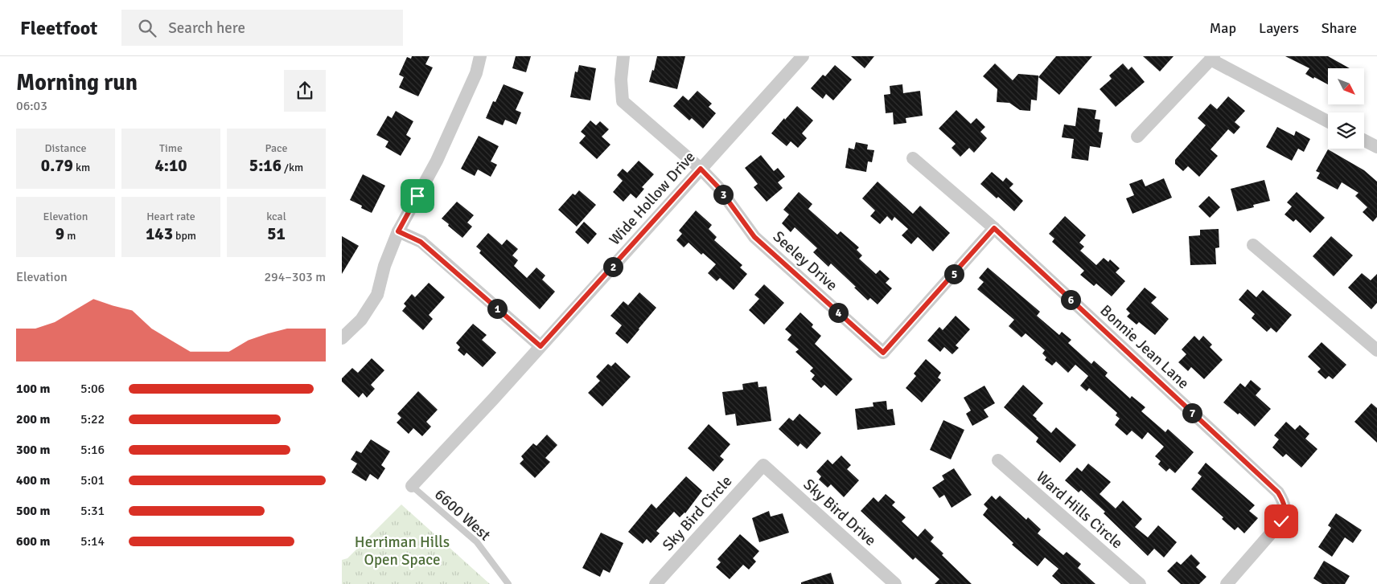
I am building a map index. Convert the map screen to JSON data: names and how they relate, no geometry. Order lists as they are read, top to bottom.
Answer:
{
  "streets": {
    "street": [
      "Wide Hollow Drive",
      "Seeley Drive",
      "Bonnie Jean Lane",
      "Ward Hills Circle",
      "Sky Bird Drive",
      "Sky Bird Circle"
    ],
    "lane": ["6600 West"]
  },
  "crossings": [
    ["Wide Hollow Drive", "Seeley Drive"],
    ["Wide Hollow Drive", "6600 West"],
    ["Seeley Drive", "Bonnie Jean Lane"],
    ["Sky Bird Drive", "Sky Bird Circle"]
  ],
  "parks": ["Herriman Hills Open Space"],
  "north": "bottom right",
  "page": {
    "header": "Fleetfoot",
    "search": "Search here",
    "nav": ["Map", "Layers", "Share"],
    "heading": ["Morning run", "06:03"],
    "stats": [
      ["Distance", "0.79 km"],
      ["Time", "4:10"],
      ["Pace", "5:16 /km"],
      ["Elevation", "9 m"],
      ["Heart rate", "143 bpm"],
      ["kcal", "51"]
    ],
    "pins": [
      "3",
      "2",
      "5",
      "6",
      "1",
      "4",
      "7"
    ],
    "chart": ["Elevation", "294–303 m"],
    "list": [
      {
        "name": "100 m",
        "note": "5:06"
      },
      {
        "name": "200 m",
        "note": "5:22"
      },
      {
        "name": "300 m",
        "note": "5:16"
      },
      {
        "name": "400 m",
        "note": "5:01"
      },
      {
        "name": "500 m",
        "note": "5:31"
      },
      {
        "name": "600 m",
        "note": "5:14"
      }
    ]
  }
}
